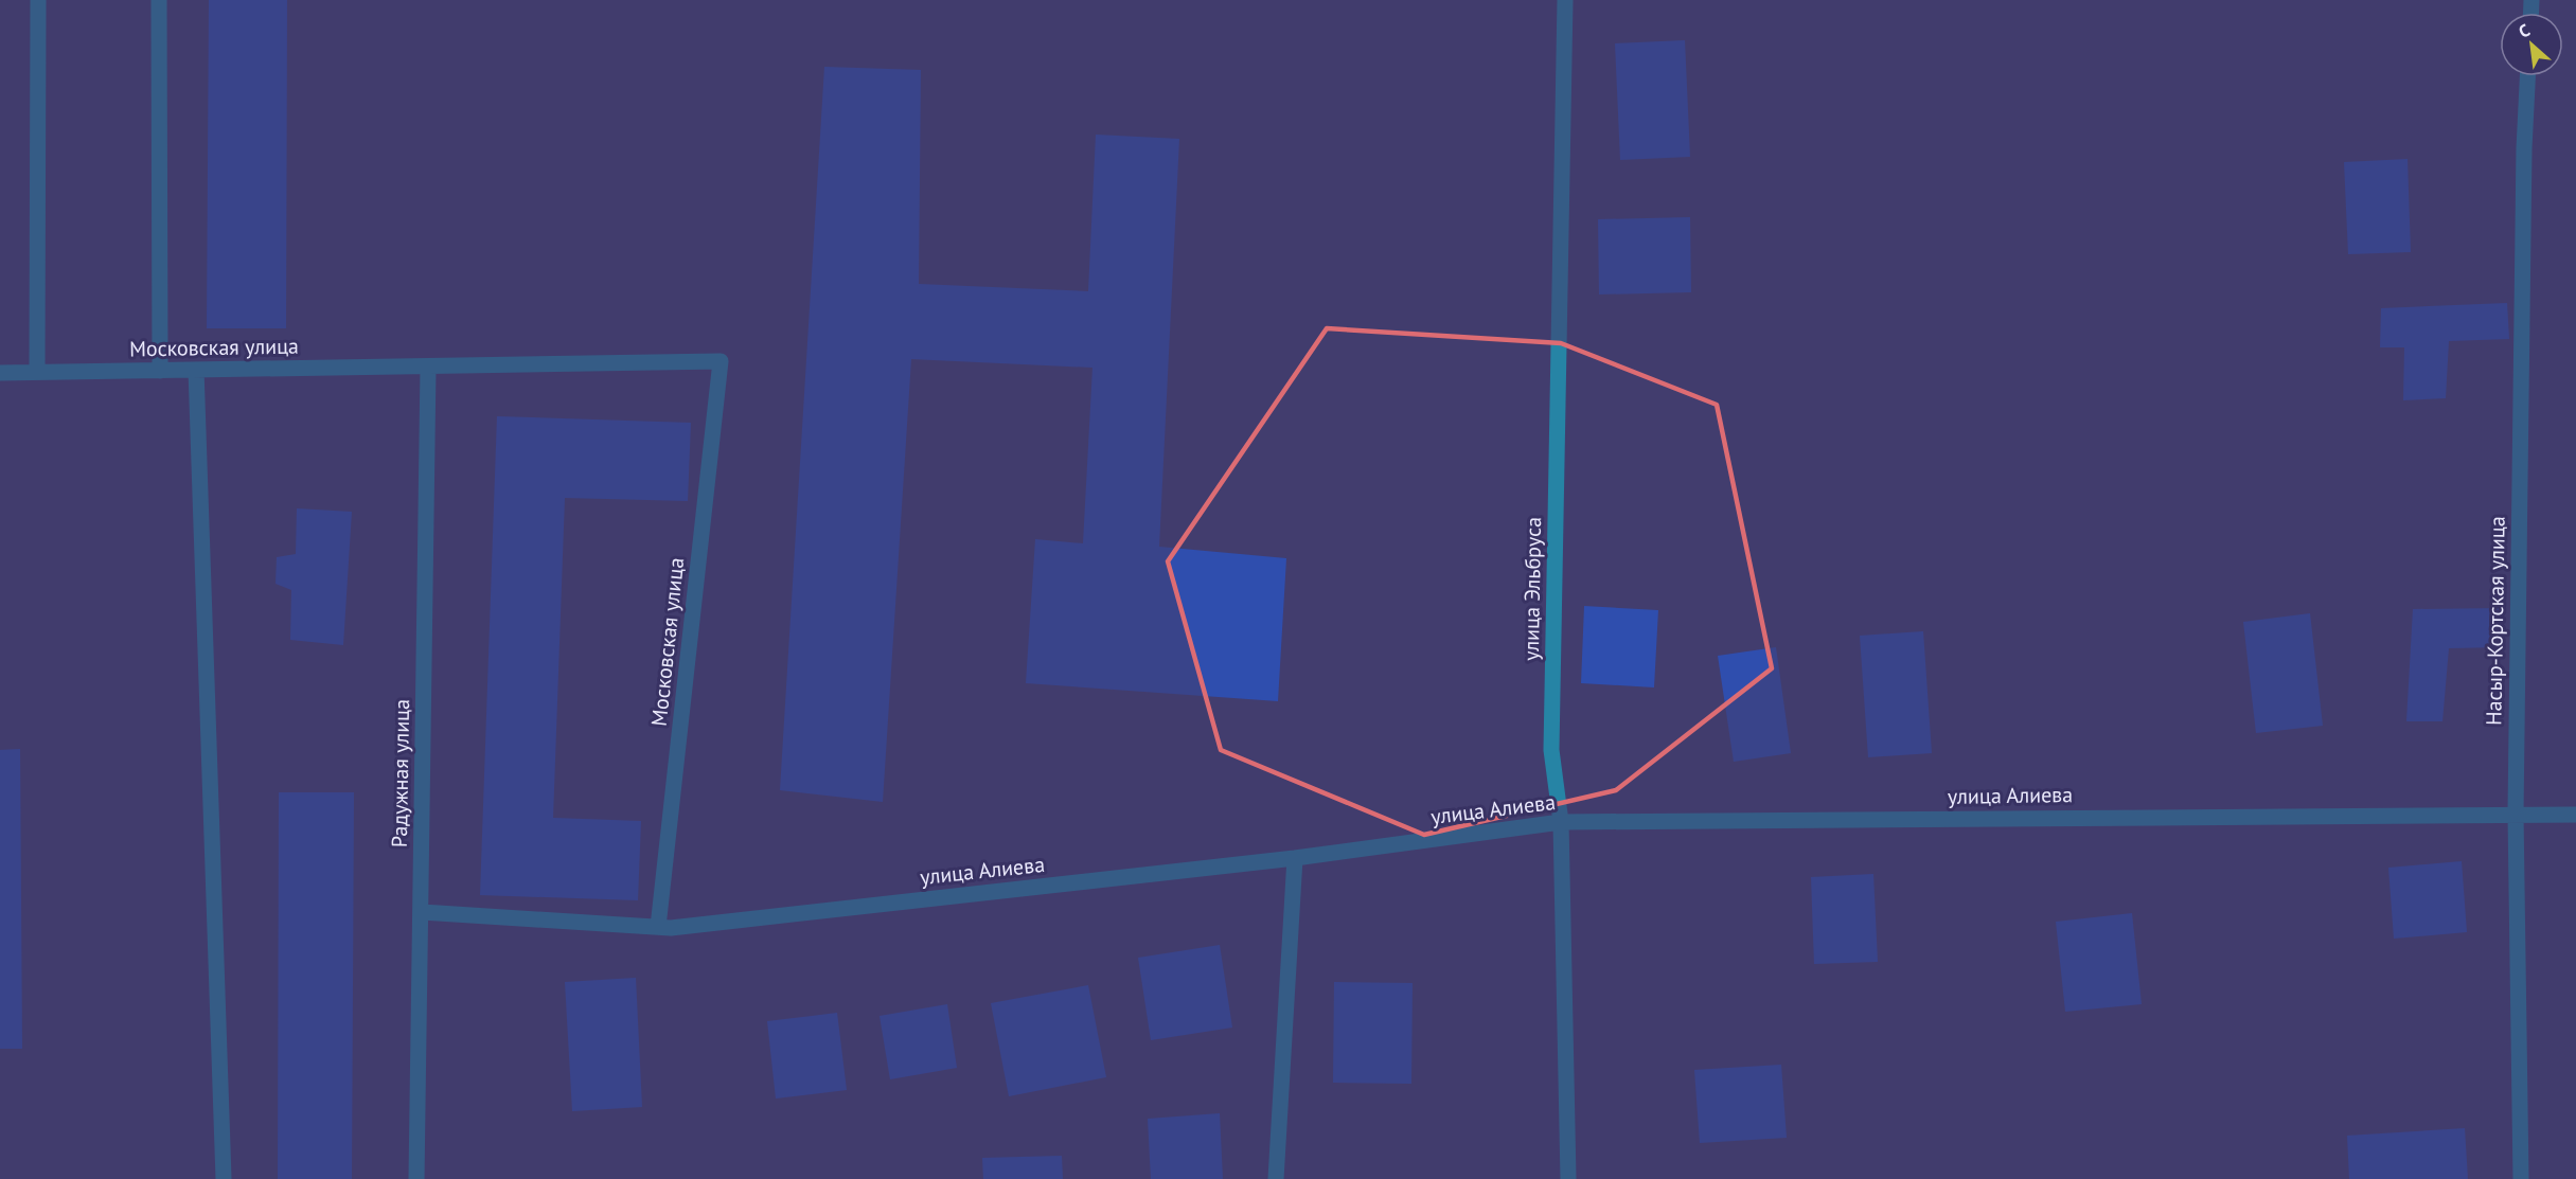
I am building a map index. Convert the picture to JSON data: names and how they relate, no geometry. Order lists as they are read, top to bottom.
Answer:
{
  "streets": {
    "street": [
      "Московская улица",
      "улица Эльбруса",
      "Насыр-Кортская улица",
      "Радужная улица",
      "улица Алиева"
    ]
  },
  "crossings": [
    ["Московская улица", "Радужная улица"],
    ["Московская улица", "улица Алиева"],
    ["улица Эльбруса", "улица Алиева"],
    ["Насыр-Кортская улица", "улица Алиева"],
    ["Радужная улица", "улица Алиева"]
  ],
  "north": "top left"
}
